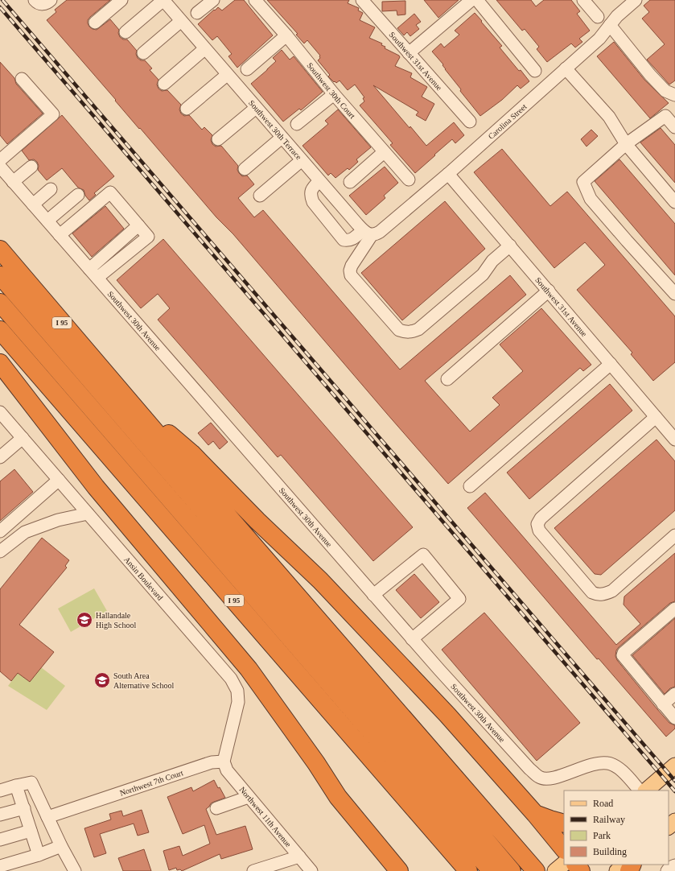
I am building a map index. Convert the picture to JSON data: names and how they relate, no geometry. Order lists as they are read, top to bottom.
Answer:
{
  "streets": {
    "highway": ["I 95"],
    "street": [
      "Southwest 31st Avenue",
      "Southwest 30th Court",
      "Carolina Street",
      "Southwest 30th Terrace",
      "Southwest 30th Avenue",
      "Ansin Boulevard",
      "Northwest 7th Court",
      "Northwest 11th Avenue"
    ]
  },
  "crossings": [
    ["Southwest 31st Avenue", "Carolina Street"],
    ["Carolina Street", "Southwest 30th Terrace"],
    ["Ansin Boulevard", "Northwest 7th Court"],
    ["Ansin Boulevard", "Northwest 11th Avenue"],
    ["Northwest 7th Court", "Northwest 11th Avenue"]
  ],
  "places": {
    "school or university": ["Hallandale High School", "South Area Alternative School"]
  },
  "legend": [
    "Road",
    "Railway",
    "Park",
    "Building"
  ]
}
